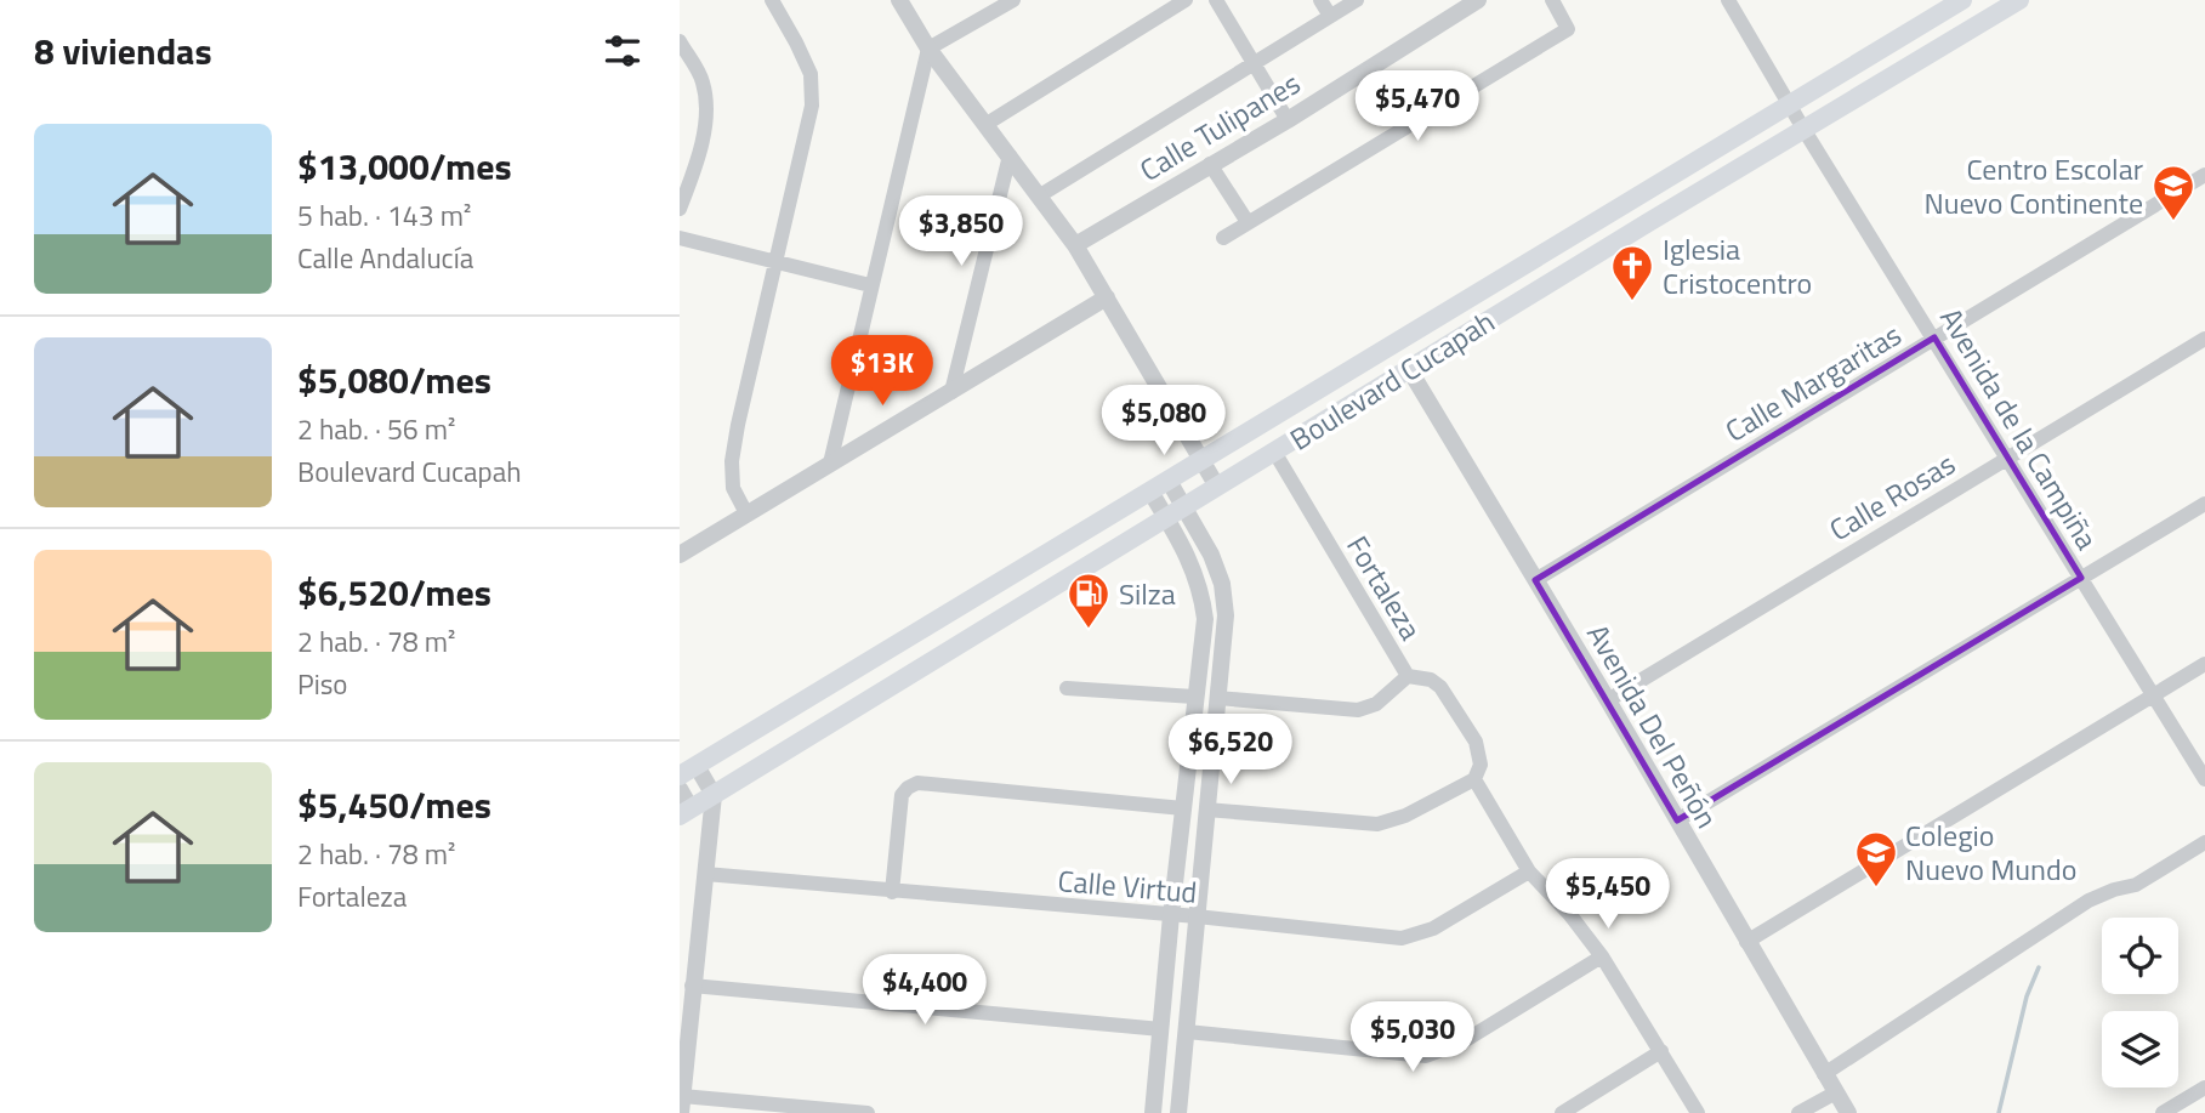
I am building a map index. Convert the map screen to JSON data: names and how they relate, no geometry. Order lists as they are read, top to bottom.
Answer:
{
  "streets": {
    "main road": ["Boulevard Cucapah"],
    "street": [
      "Calle Tulipanes",
      "Calle Margaritas",
      "Avenida de la Campiña",
      "Calle Rosas",
      "Fortaleza",
      "Avenida Del Peñón",
      "Calle Virtud"
    ]
  },
  "crossings": [
    ["Boulevard Cucapah", "Avenida de la Campiña"],
    ["Boulevard Cucapah", "Fortaleza"],
    ["Boulevard Cucapah", "Avenida Del Peñón"],
    ["Calle Margaritas", "Avenida de la Campiña"],
    ["Calle Margaritas", "Avenida Del Peñón"],
    ["Avenida de la Campiña", "Calle Rosas"],
    ["Calle Rosas", "Avenida Del Peñón"]
  ],
  "places": {
    "school or university": ["Centro Escolar Nuevo Continente", "Colegio Nuevo Mundo"],
    "church": ["Iglesia Cristocentro"],
    "fuel station": ["Silza"]
  },
  "page": {
    "heading": "8 viviendas",
    "price": [
      "$5,470",
      "$3,850",
      "$13K",
      "$5,080",
      "$6,520",
      "$5,450",
      "$4,400",
      "$5,030"
    ],
    "list": [
      {
        "name": "$13,000/mes",
        "note": "5 hab. · 143 m² · Calle Andalucía"
      },
      {
        "name": "$5,080/mes",
        "note": "2 hab. · 56 m² · Boulevard Cucapah"
      },
      {
        "name": "$6,520/mes",
        "note": "2 hab. · 78 m² · Piso"
      },
      {
        "name": "$5,450/mes",
        "note": "2 hab. · 78 m² · Fortaleza"
      }
    ]
  }
}
